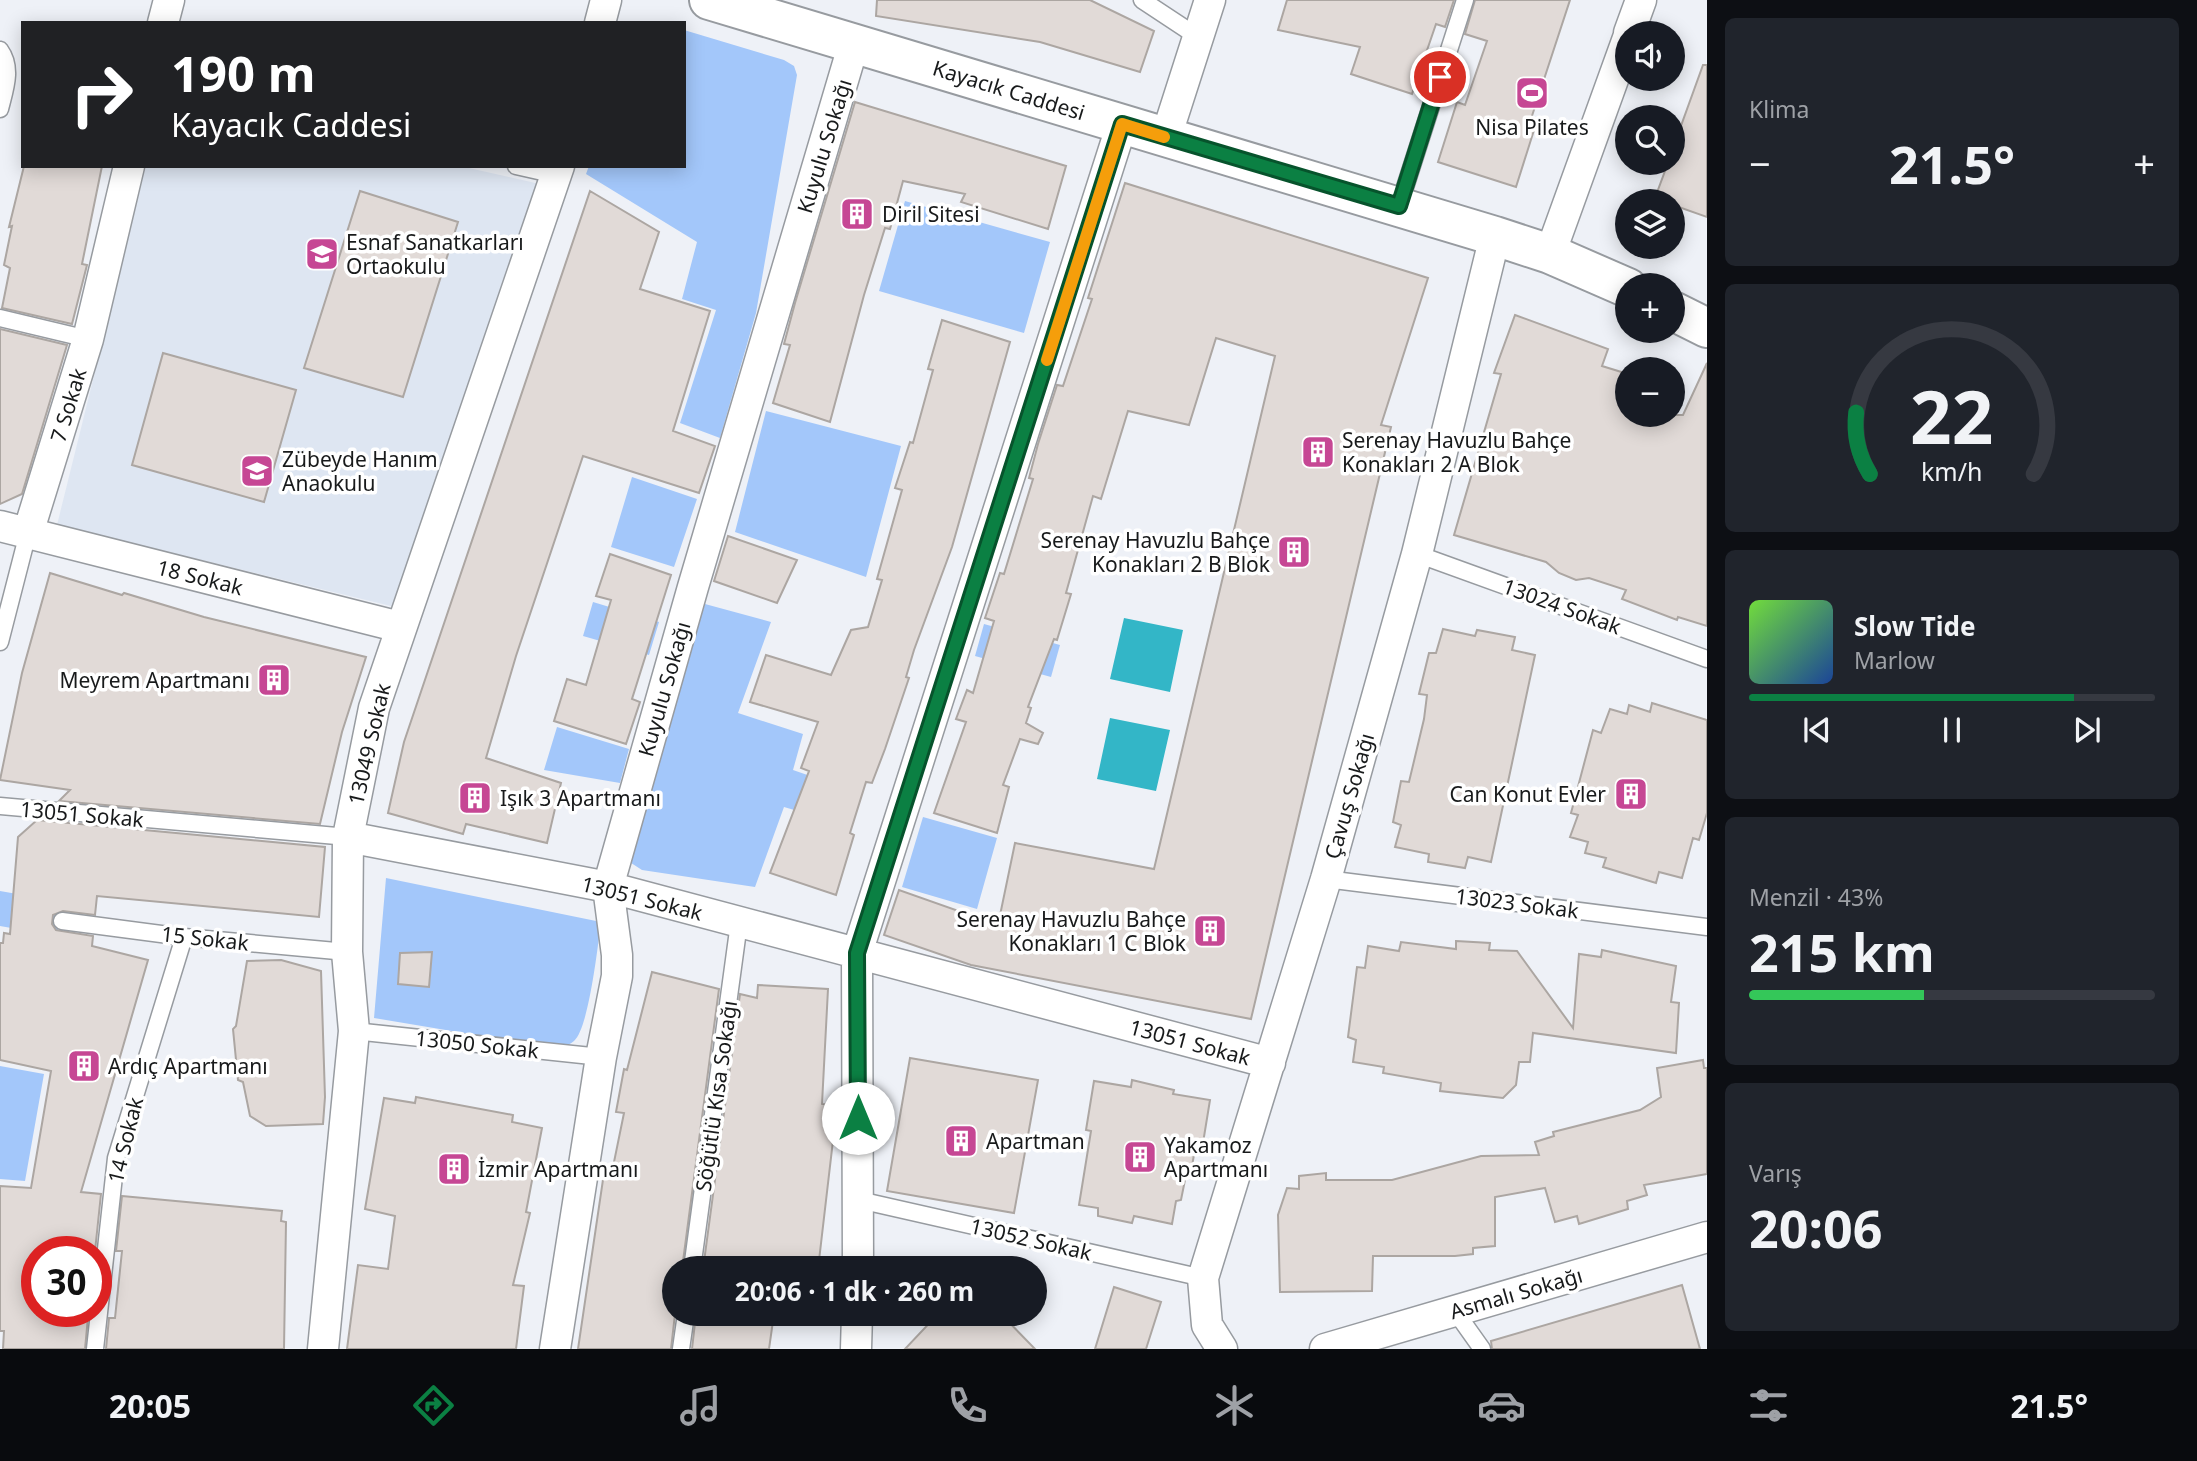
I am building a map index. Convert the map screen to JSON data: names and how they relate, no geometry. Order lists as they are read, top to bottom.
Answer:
{
  "streets": {
    "main road": ["Kayacık Caddesi"],
    "street": [
      "Kuyulu Sokağı",
      "7 Sokak",
      "18 Sokak",
      "13049 Sokak",
      "Çavuş Sokağı",
      "13051 Sokak",
      "Asmalı Sokağı"
    ],
    "lane": [
      "13024 Sokak",
      "13023 Sokak",
      "15 Sokak",
      "13050 Sokak",
      "Söğütlü Kısa Sokağı",
      "14 Sokak",
      "13052 Sokak"
    ]
  },
  "crossings": [
    ["Kayacık Caddesi", "Kuyulu Sokağı"],
    ["Kayacık Caddesi", "Çavuş Sokağı"],
    ["Kuyulu Sokağı", "13051 Sokak"],
    ["Kuyulu Sokağı", "13050 Sokak"],
    ["7 Sokak", "18 Sokak"],
    ["18 Sokak", "13049 Sokak"],
    ["13024 Sokak", "Çavuş Sokağı"],
    ["13049 Sokak", "13051 Sokak"],
    ["13049 Sokak", "15 Sokak"],
    ["13049 Sokak", "13050 Sokak"],
    ["Çavuş Sokağı", "13051 Sokak"],
    ["Çavuş Sokağı", "13023 Sokak"],
    ["Çavuş Sokağı", "13052 Sokak"],
    ["13051 Sokak", "Söğütlü Kısa Sokağı"],
    ["15 Sokak", "14 Sokak"]
  ],
  "places": {
    "sports": ["Nisa Pilates"],
    "building": [
      "Diril Sitesi",
      "Serenay Havuzlu Bahçe Konakları 2 A Blok",
      "Serenay Havuzlu Bahçe Konakları 2 B Blok",
      "Meyrem Apartmanı",
      "Can Konut Evler",
      "Işık 3 Apartmanı",
      "Serenay Havuzlu Bahçe Konakları 1 C Blok",
      "Ardıç Apartmanı",
      "Apartman",
      "Yakamoz Apartmanı",
      "İzmir Apartmanı"
    ],
    "school or university": ["Esnaf Sanatkarları Ortaokulu", "Zübeyde Hanım Anaokulu"]
  },
  "page": {
    "tile": [
      "Klima",
      ["Menzil · 43%", "215 km"],
      ["Varış", "20:06"]
    ],
    "map_buttons": ["+", "−"],
    "turn": ["190 m", "Kayacık Caddesi"],
    "heat": ["−", "21.5°", "+"],
    "song": ["Slow Tide", "Marlow"],
    "limit": "30",
    "trip": "20:06 · 1 dk · 260 m",
    "tabs": ["20:05", "21.5°"],
    "gauge": ["22", "km/h"]
  }
}
